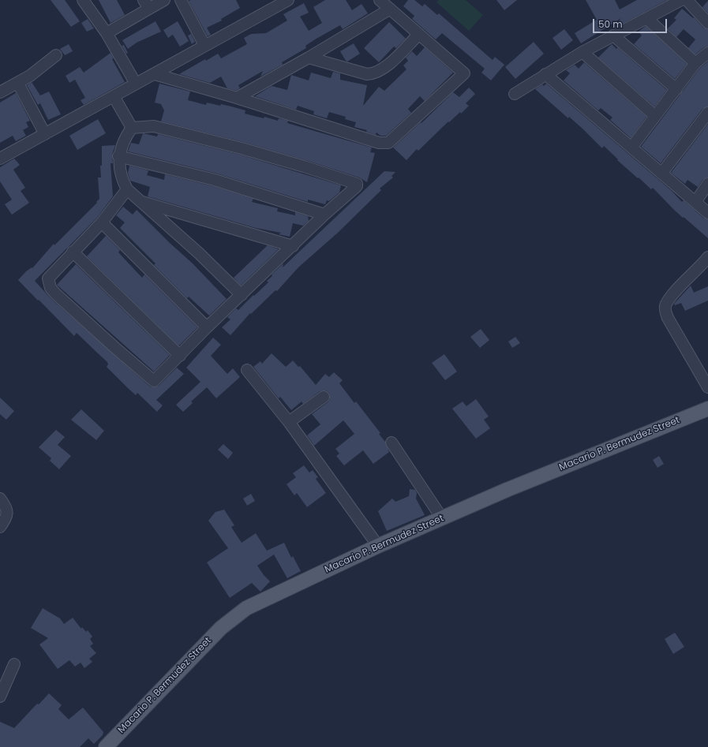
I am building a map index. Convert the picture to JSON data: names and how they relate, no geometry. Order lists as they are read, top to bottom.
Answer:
{
  "streets": {
    "main road": ["Macario P. Bermudez Street"]
  },
  "scale_bar": "50 m"
}
